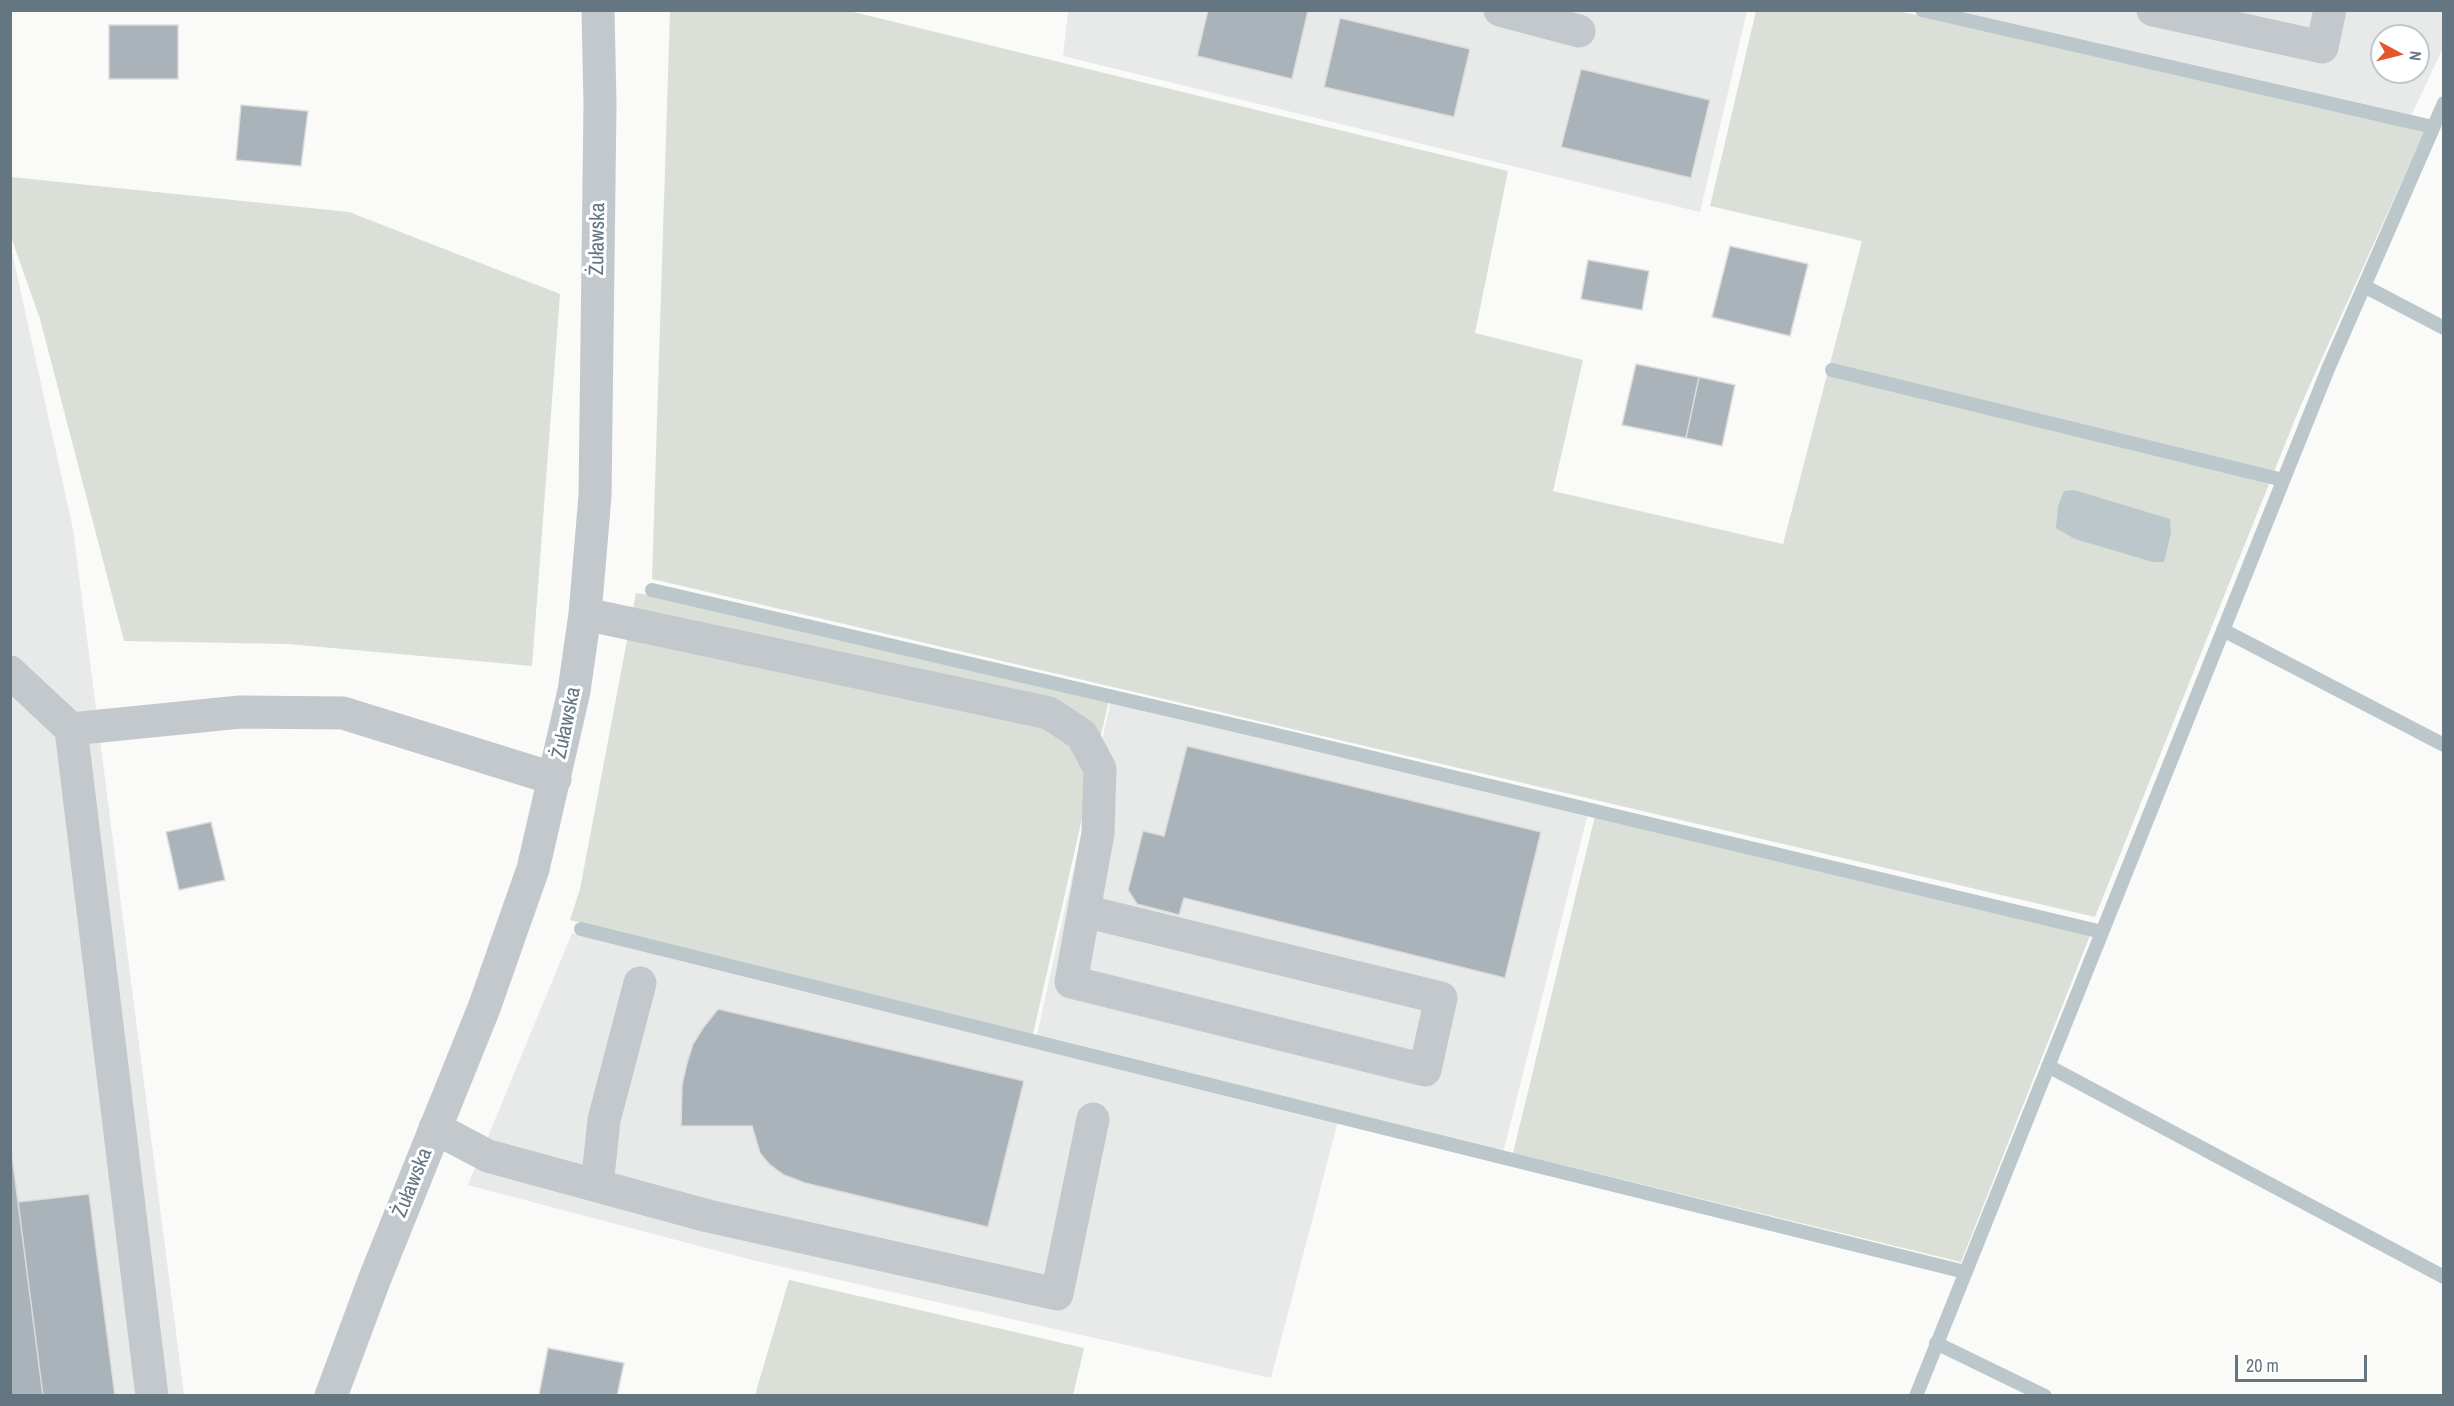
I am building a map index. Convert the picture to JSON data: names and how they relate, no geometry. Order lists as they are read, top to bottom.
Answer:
{
  "streets": {
    "street": ["Żuławska"]
  },
  "scale_bar": "20 m",
  "north": "right"
}
